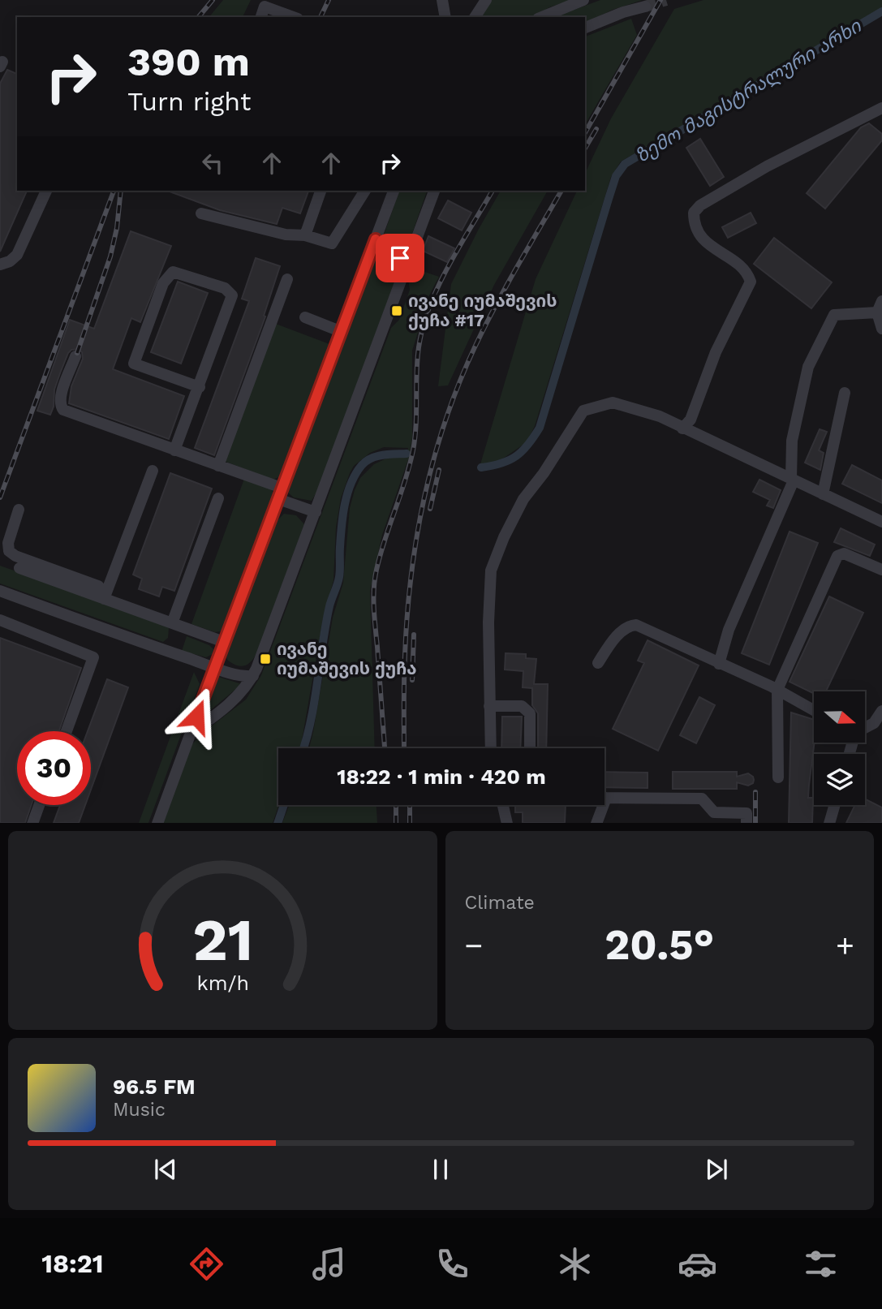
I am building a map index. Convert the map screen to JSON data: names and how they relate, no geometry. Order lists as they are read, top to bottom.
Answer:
{
  "water": ["ზემო მაგისტრალური არხი"],
  "places": {
    "transit": ["ივანე იუმაშევის ქუჩა #17", "ივანე იუმაშევის ქუჩა"]
  },
  "north": "right",
  "page": {
    "turn": ["390 m", "Turn right"],
    "limit": "30",
    "trip": "18:22 · 1 min · 420 m",
    "tile": "Climate",
    "heat": ["−", "20.5°", "+"],
    "song": ["96.5 FM", "Music"],
    "tabs": "18:21",
    "gauge": ["21", "km/h"]
  }
}
